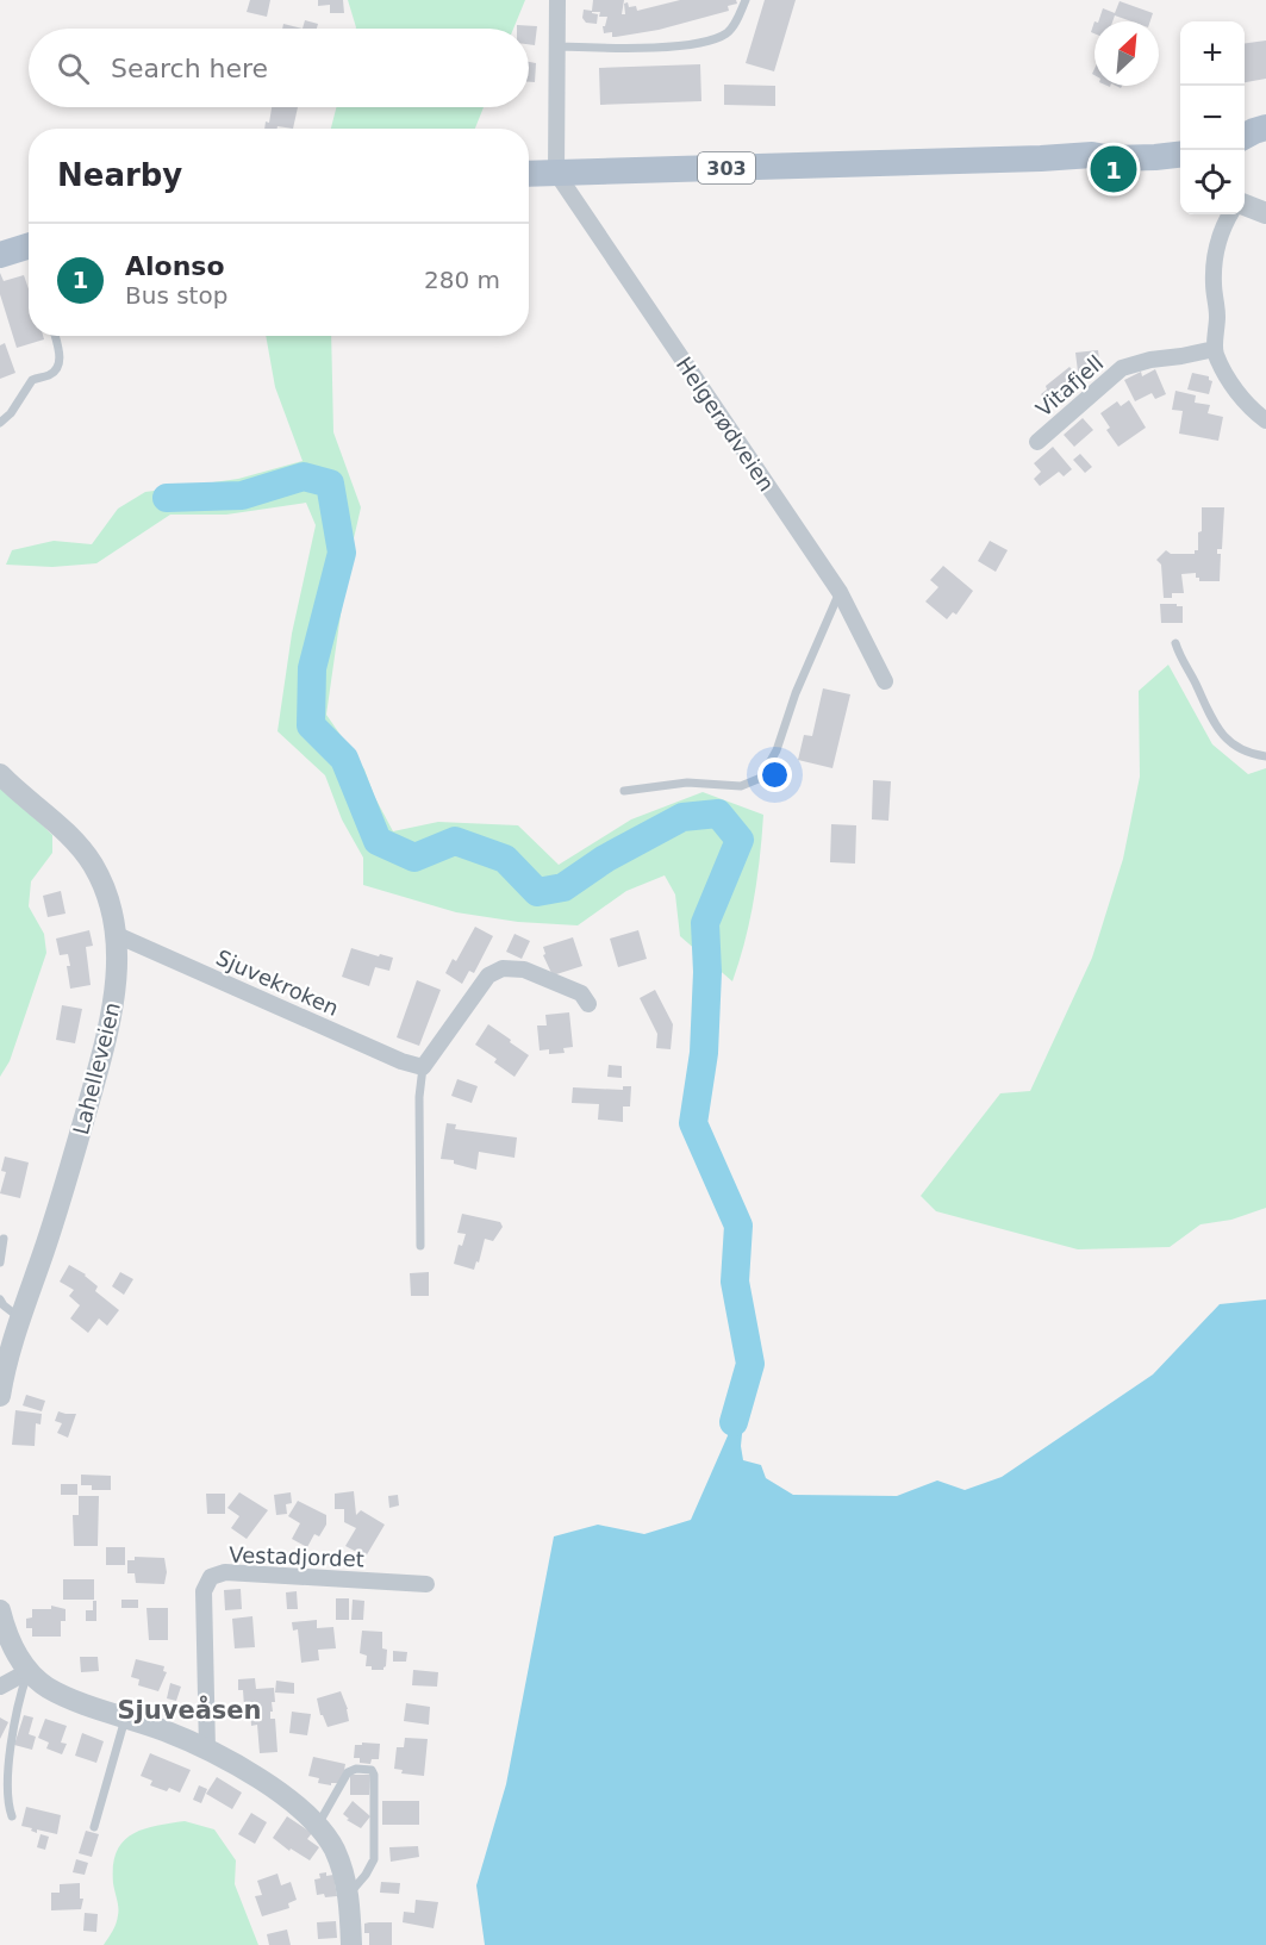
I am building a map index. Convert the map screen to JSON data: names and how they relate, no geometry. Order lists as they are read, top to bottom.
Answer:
{
  "streets": {
    "main road": ["303"],
    "street": [
      "Vitafjell",
      "Helgerødveien",
      "Sjuvekroken",
      "Lahelleveien",
      "Vestadjordet"
    ]
  },
  "crossings": [
    ["303", "Helgerødveien"],
    ["Sjuvekroken", "Lahelleveien"]
  ],
  "districts": ["Sjuveåsen"],
  "north": "top right",
  "page": {
    "map_buttons": ["+", "−"],
    "search": "Search here",
    "heading": "Nearby",
    "pins": "1",
    "list": [
      {
        "mark": "1",
        "name": "Alonso",
        "note": "Bus stop",
        "value": "280 m"
      }
    ]
  }
}
